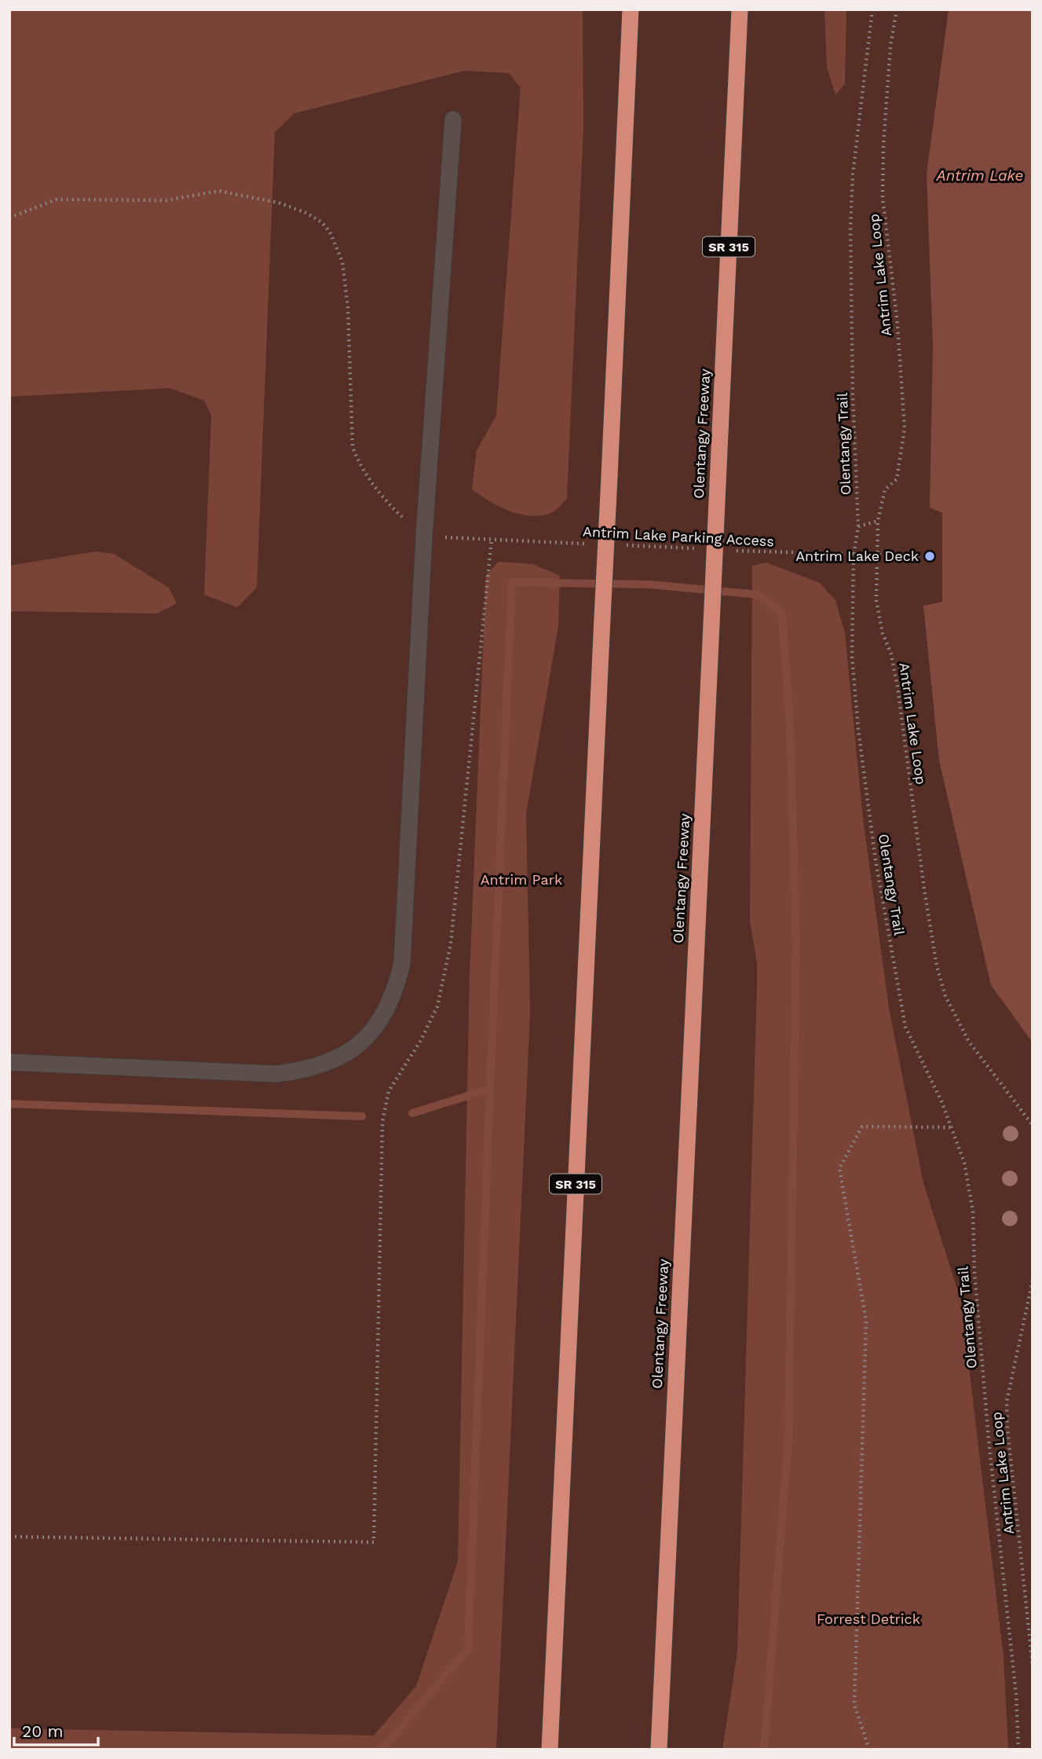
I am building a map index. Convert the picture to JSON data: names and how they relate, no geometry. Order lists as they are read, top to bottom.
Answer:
{
  "streets": {
    "highway": ["SR 315", "Olentangy Freeway"],
    "path": ["Antrim Lake Loop", "Olentangy Trail", "Antrim Lake Parking Access"]
  },
  "crossings": [
    ["Antrim Lake Loop", "Antrim Lake Parking Access"],
    ["Olentangy Trail", "Antrim Lake Parking Access"]
  ],
  "water": ["Antrim Lake"],
  "parks": ["Antrim Park", "Forrest Detrick"],
  "places": ["Antrim Lake Deck"],
  "scale_bar": "20 m"
}
